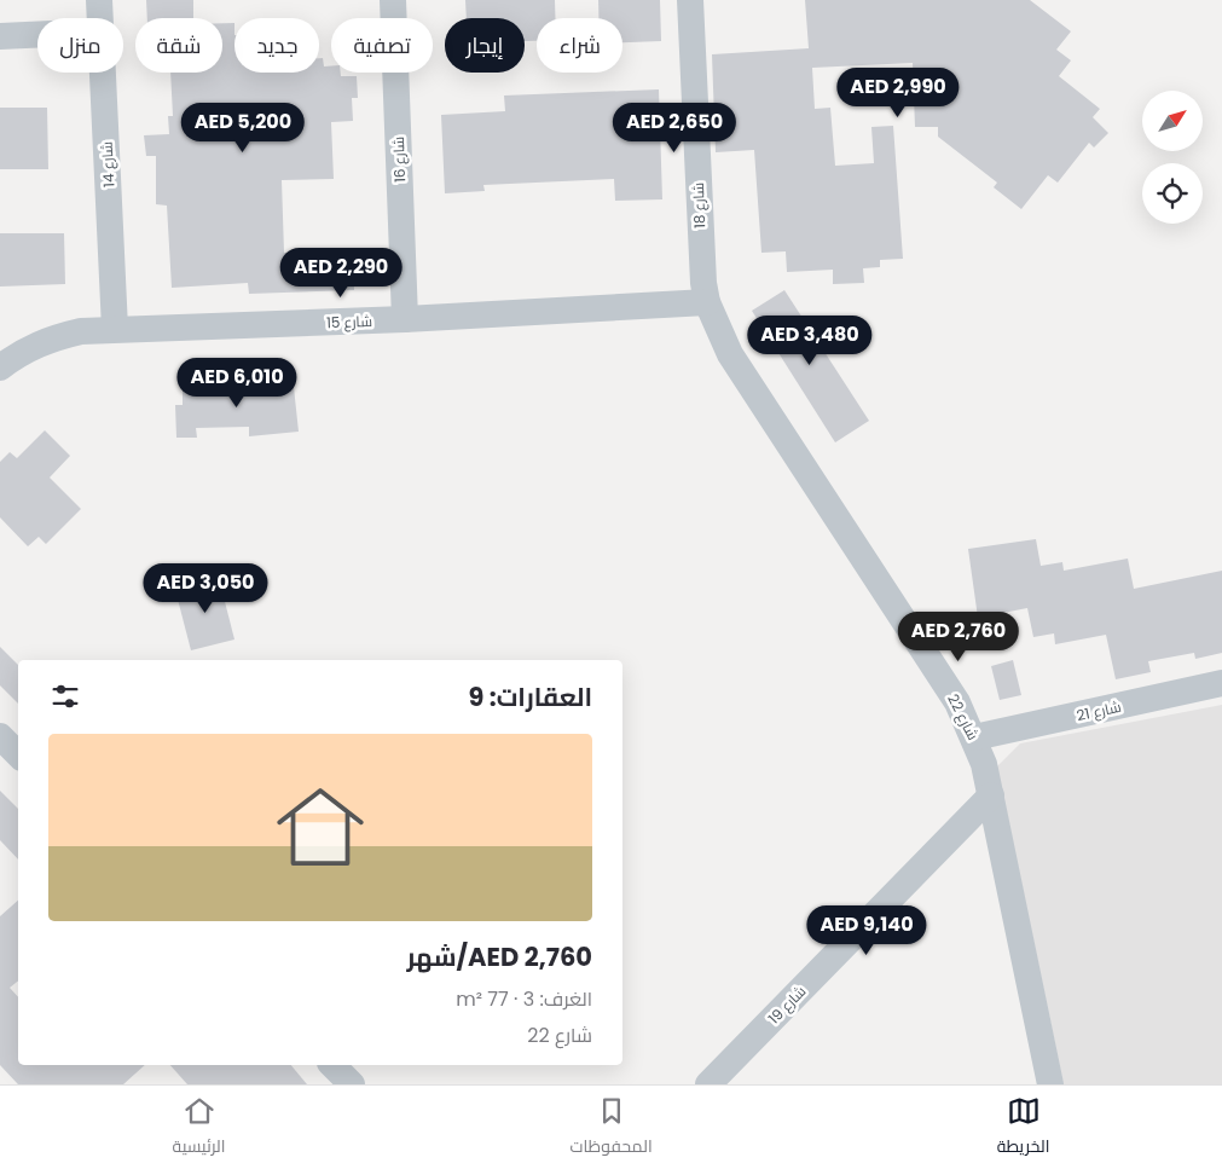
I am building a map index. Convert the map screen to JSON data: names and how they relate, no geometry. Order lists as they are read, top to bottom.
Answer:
{
  "streets": {
    "street": [
      "شارع 16",
      "شارع 14",
      "شارع 18",
      "شارع 15",
      "شارع 21",
      "شارع 22",
      "شارع 19"
    ]
  },
  "crossings": [
    ["شارع 16", "شارع 15"],
    ["شارع 14", "شارع 15"],
    ["شارع 18", "شارع 15"],
    ["شارع 18", "شارع 22"],
    ["شارع 15", "شارع 22"],
    ["شارع 21", "شارع 22"],
    ["شارع 22", "شارع 19"]
  ],
  "north": "top right",
  "page": {
    "chip": [
      "شراء",
      "إيجار",
      "تصفية",
      "جديد",
      "شقة",
      "منزل"
    ],
    "price": [
      "AED 2,990",
      "AED 5,200",
      "AED 2,650",
      "AED 2,290",
      "AED 3,480",
      "AED 6,010",
      "AED 3,050",
      "AED 2,760",
      "AED 9,140"
    ],
    "heading": "العقارات: 9",
    "list": [
      {
        "name": "AED 2,760/شهر",
        "note": "الغرف: 3 · 77 m² · شارع 22"
      }
    ],
    "tabs": ["الخريطة", "المحفوظات", "الرئيسية"]
  }
}
